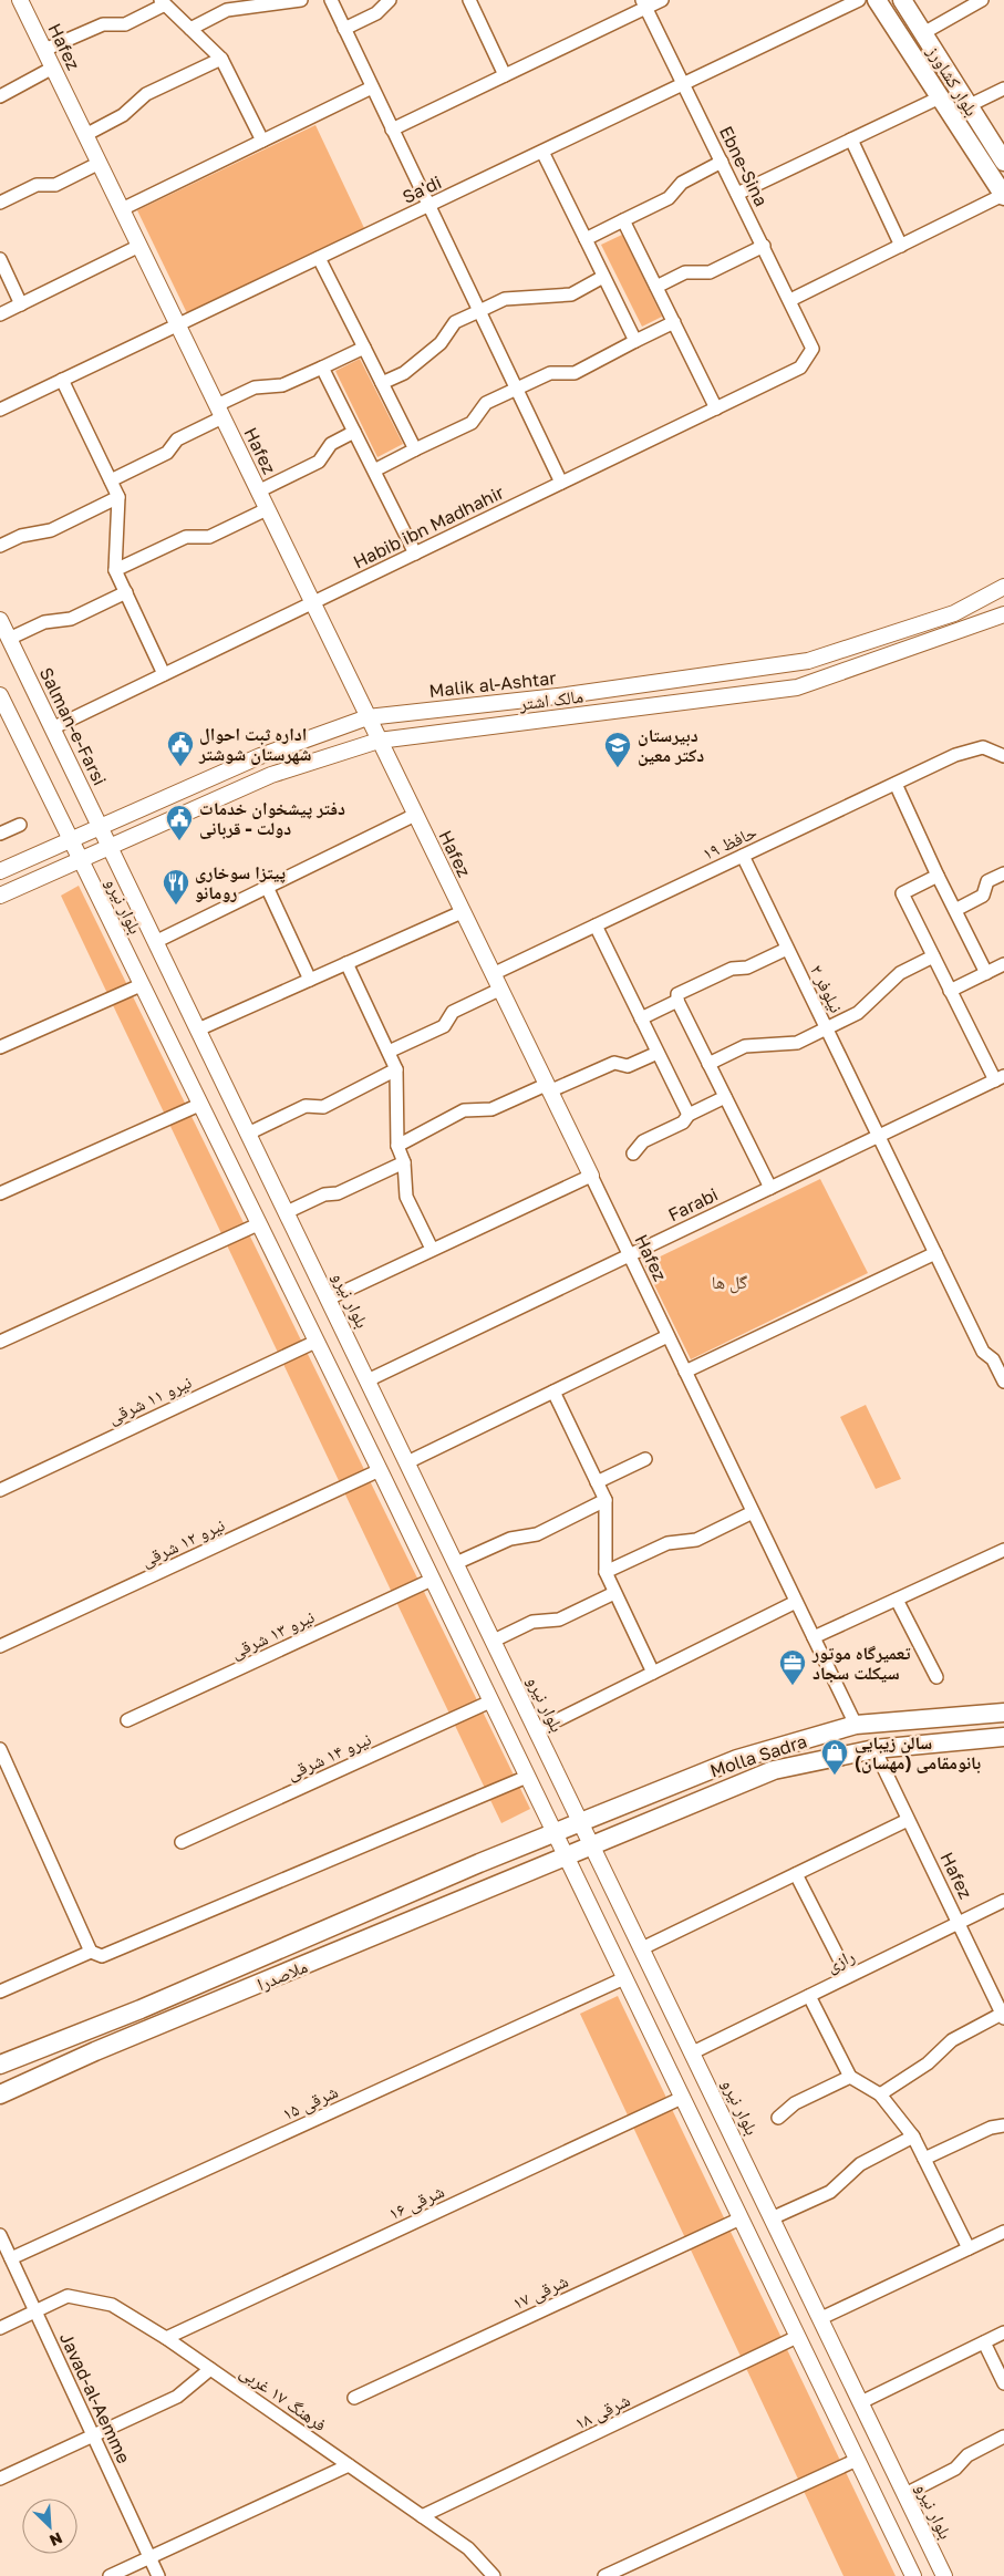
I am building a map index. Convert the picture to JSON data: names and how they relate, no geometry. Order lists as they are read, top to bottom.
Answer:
{
  "streets": {
    "main road": ["بلوار کشاورز", "Molla Sadra", "ملاصدرا"],
    "street": [
      "Hafez",
      "Ebne-Sina",
      "Sa'di",
      "Habib ibn Madhahir",
      "Malik al-Ashtar",
      "مالک اشتر",
      "Salman-e-Farsi",
      "حافظ ۱۹",
      "بلوار نیرو",
      "نیلوفر ۲",
      "Farabi",
      "نیرو ۱۱ شرقی",
      "نیرو ۱۲ شرقی",
      "نیرو ۱۳ شرقی",
      "نیرو ۱۴ شرقی",
      "رازی",
      "۱۵ شرقی",
      "۱۶ شرقی",
      "۱۷ شرقی",
      "Javad-al-Aemme",
      "فرهنگ ۱۷ غربی",
      "۱۸ شرقی"
    ]
  },
  "crossings": [
    ["Hafez", "Sa'di"],
    ["Hafez", "Habib ibn Madhahir"],
    ["Hafez", "Malik al-Ashtar"],
    ["Hafez", "مالک اشتر"],
    ["Hafez", "حافظ ۱۹"],
    ["Hafez", "Farabi"],
    ["Hafez", "Molla Sadra"],
    ["Hafez", "رازی"],
    ["Ebne-Sina", "Sa'di"],
    ["Ebne-Sina", "Habib ibn Madhahir"],
    ["Habib ibn Madhahir", "Salman-e-Farsi"],
    ["Malik al-Ashtar", "Salman-e-Farsi"],
    ["مالک اشتر", "Salman-e-Farsi"],
    ["مالک اشتر", "بلوار نیرو"],
    ["Salman-e-Farsi", "بلوار نیرو"],
    ["حافظ ۱۹", "نیلوفر ۲"],
    ["بلوار نیرو", "Farabi"],
    ["بلوار نیرو", "نیرو ۱۱ شرقی"],
    ["بلوار نیرو", "نیرو ۱۲ شرقی"],
    ["بلوار نیرو", "نیرو ۱۳ شرقی"],
    ["بلوار نیرو", "نیرو ۱۴ شرقی"],
    ["بلوار نیرو", "Molla Sadra"],
    ["بلوار نیرو", "رازی"],
    ["بلوار نیرو", "ملاصدرا"],
    ["نیلوفر ۲", "Farabi"],
    ["Molla Sadra", "ملاصدرا"],
    ["۱۵ شرقی", "Javad-al-Aemme"],
    ["۱۶ شرقی", "فرهنگ ۱۷ غربی"],
    ["Javad-al-Aemme", "فرهنگ ۱۷ غربی"],
    ["فرهنگ ۱۷ غربی", "۱۸ شرقی"]
  ],
  "parks": ["گل ها"],
  "places": {
    "public building": ["اداره ثبت احوال شهرستان شوشتر", "دفتر پیشخوان خدمات دولت - قربانی"],
    "school or university": ["دبیرستان دکتر معین"],
    "restaurant": ["پیتزا سوخاری رومانو"],
    "office": ["تعمیرگاه موتور سیکلت سجاد"],
    "shop": ["سالن زیبایی بانومقامی (مهسان)"]
  },
  "north": "bottom right"
}
